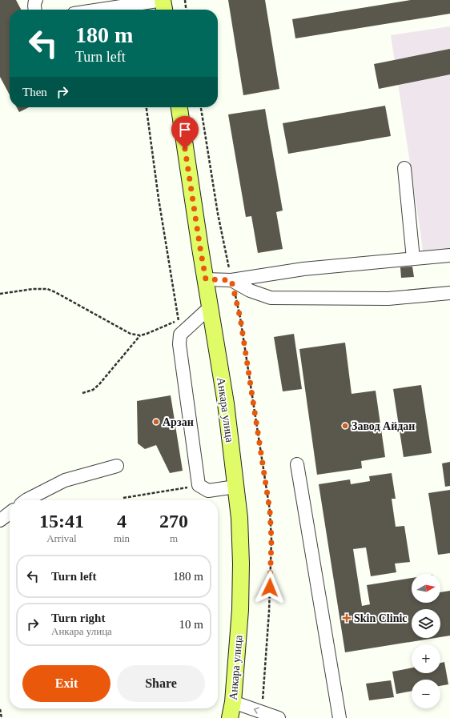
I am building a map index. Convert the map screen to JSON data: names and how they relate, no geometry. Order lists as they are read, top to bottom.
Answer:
{
  "streets": {
    "main road": ["Анкара улица"]
  },
  "places": {
    "other": ["Арзан", "Завод Айдан"],
    "health": ["Skin Clinic"]
  },
  "north": "right",
  "page": {
    "turn": ["180 m", "Turn left"],
    "then": "Then",
    "eta": [
      "15:41",
      "Arrival",
      "4",
      "min",
      "270",
      "m"
    ],
    "list": [
      {
        "name": "Turn left",
        "value": "180 m"
      },
      {
        "name": "Turn right",
        "note": "Анкара улица",
        "value": "10 m"
      }
    ],
    "map_buttons": ["+", "−"],
    "buttons": ["Exit", "Share"]
  }
}
